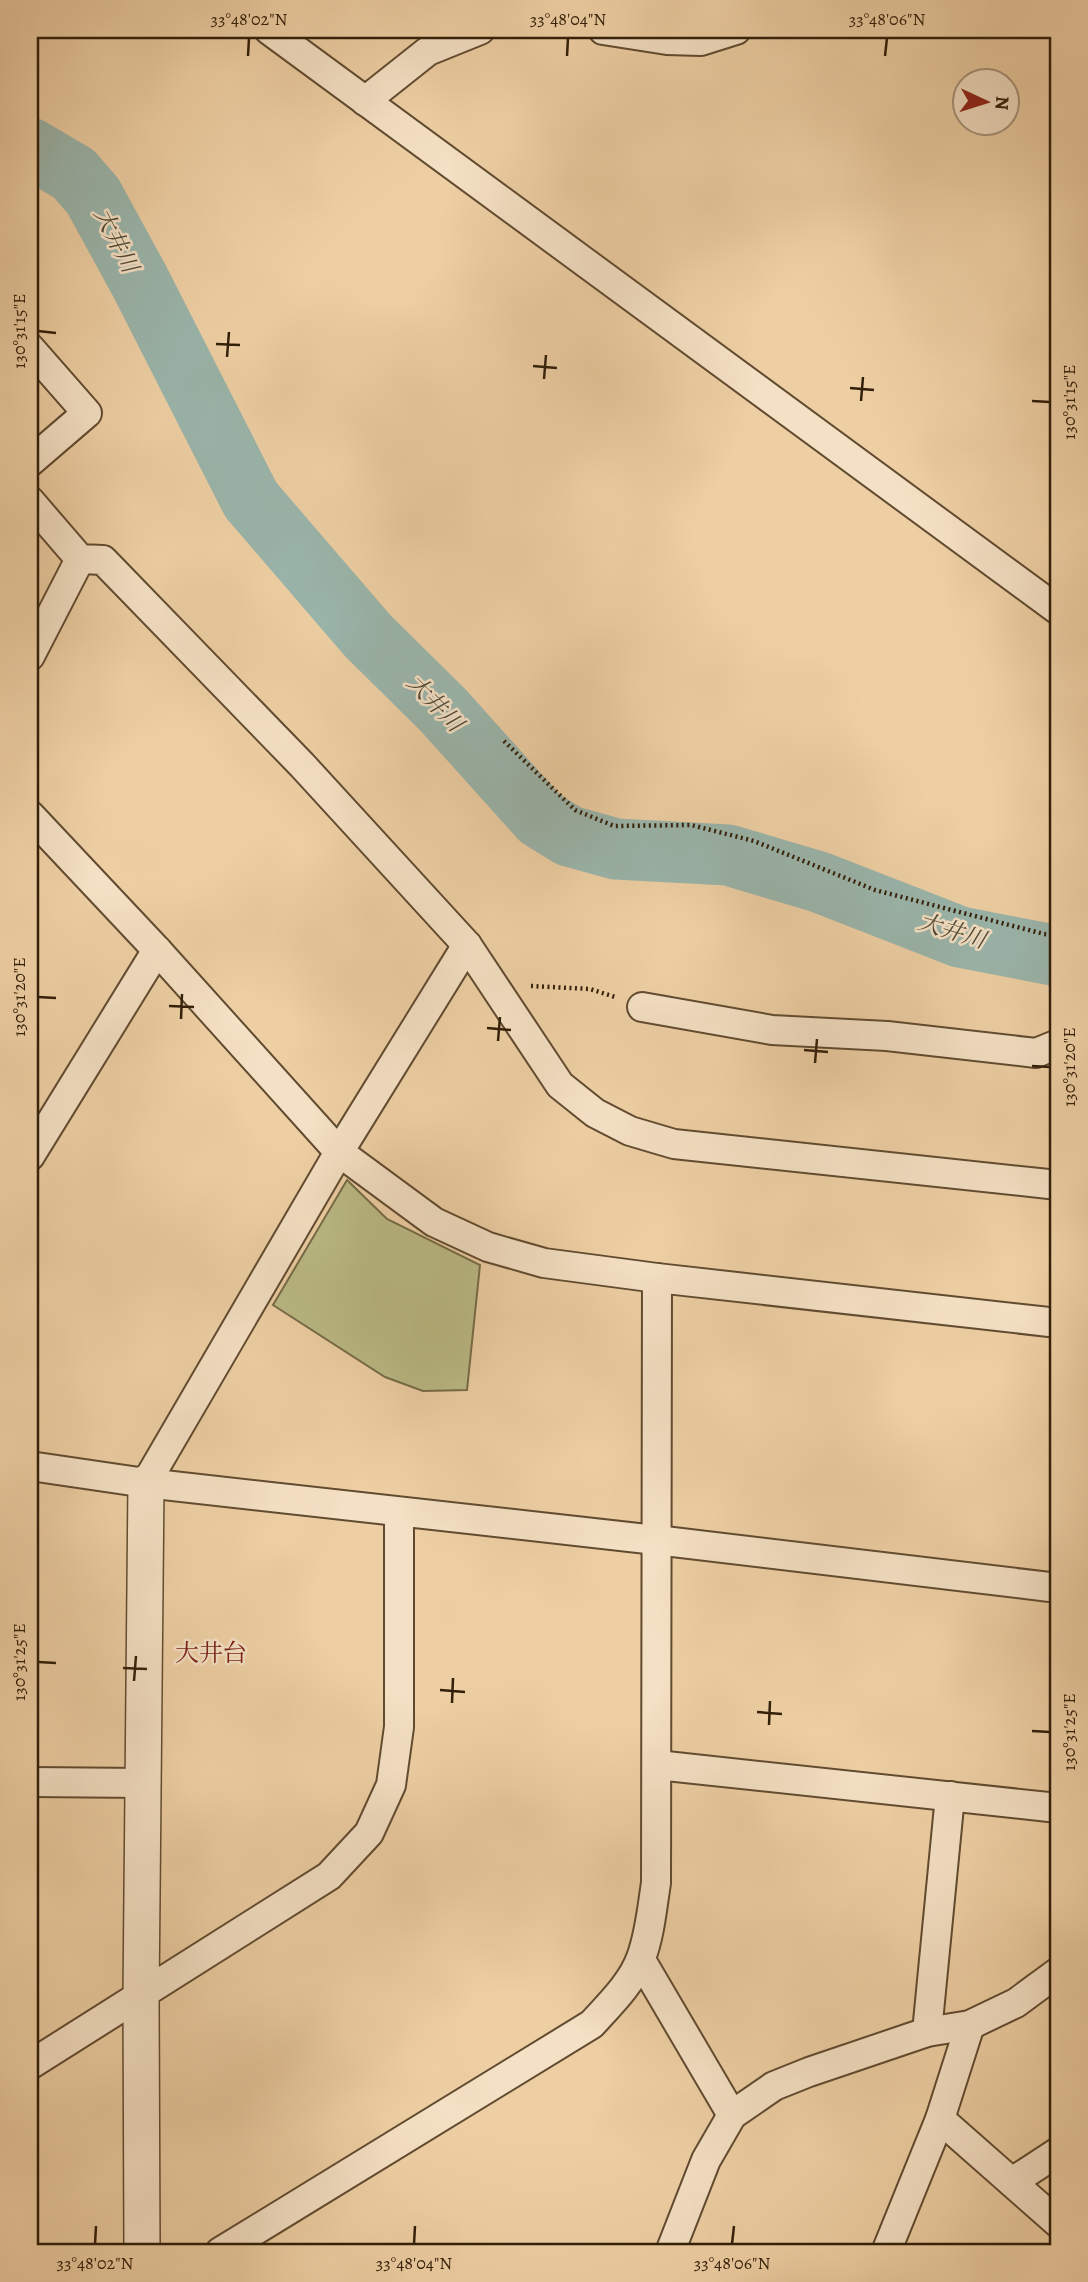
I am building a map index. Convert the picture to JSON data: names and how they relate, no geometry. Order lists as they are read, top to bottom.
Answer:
{
  "districts": ["大井台"],
  "water": ["大井川"],
  "north": "right",
  "coordinates": [
    "33°48'02\"N",
    "33°48'04\"N",
    "33°48'06\"N",
    "130°31'15\"E",
    "130°31'20\"E",
    "130°31'25\"E"
  ]
}
